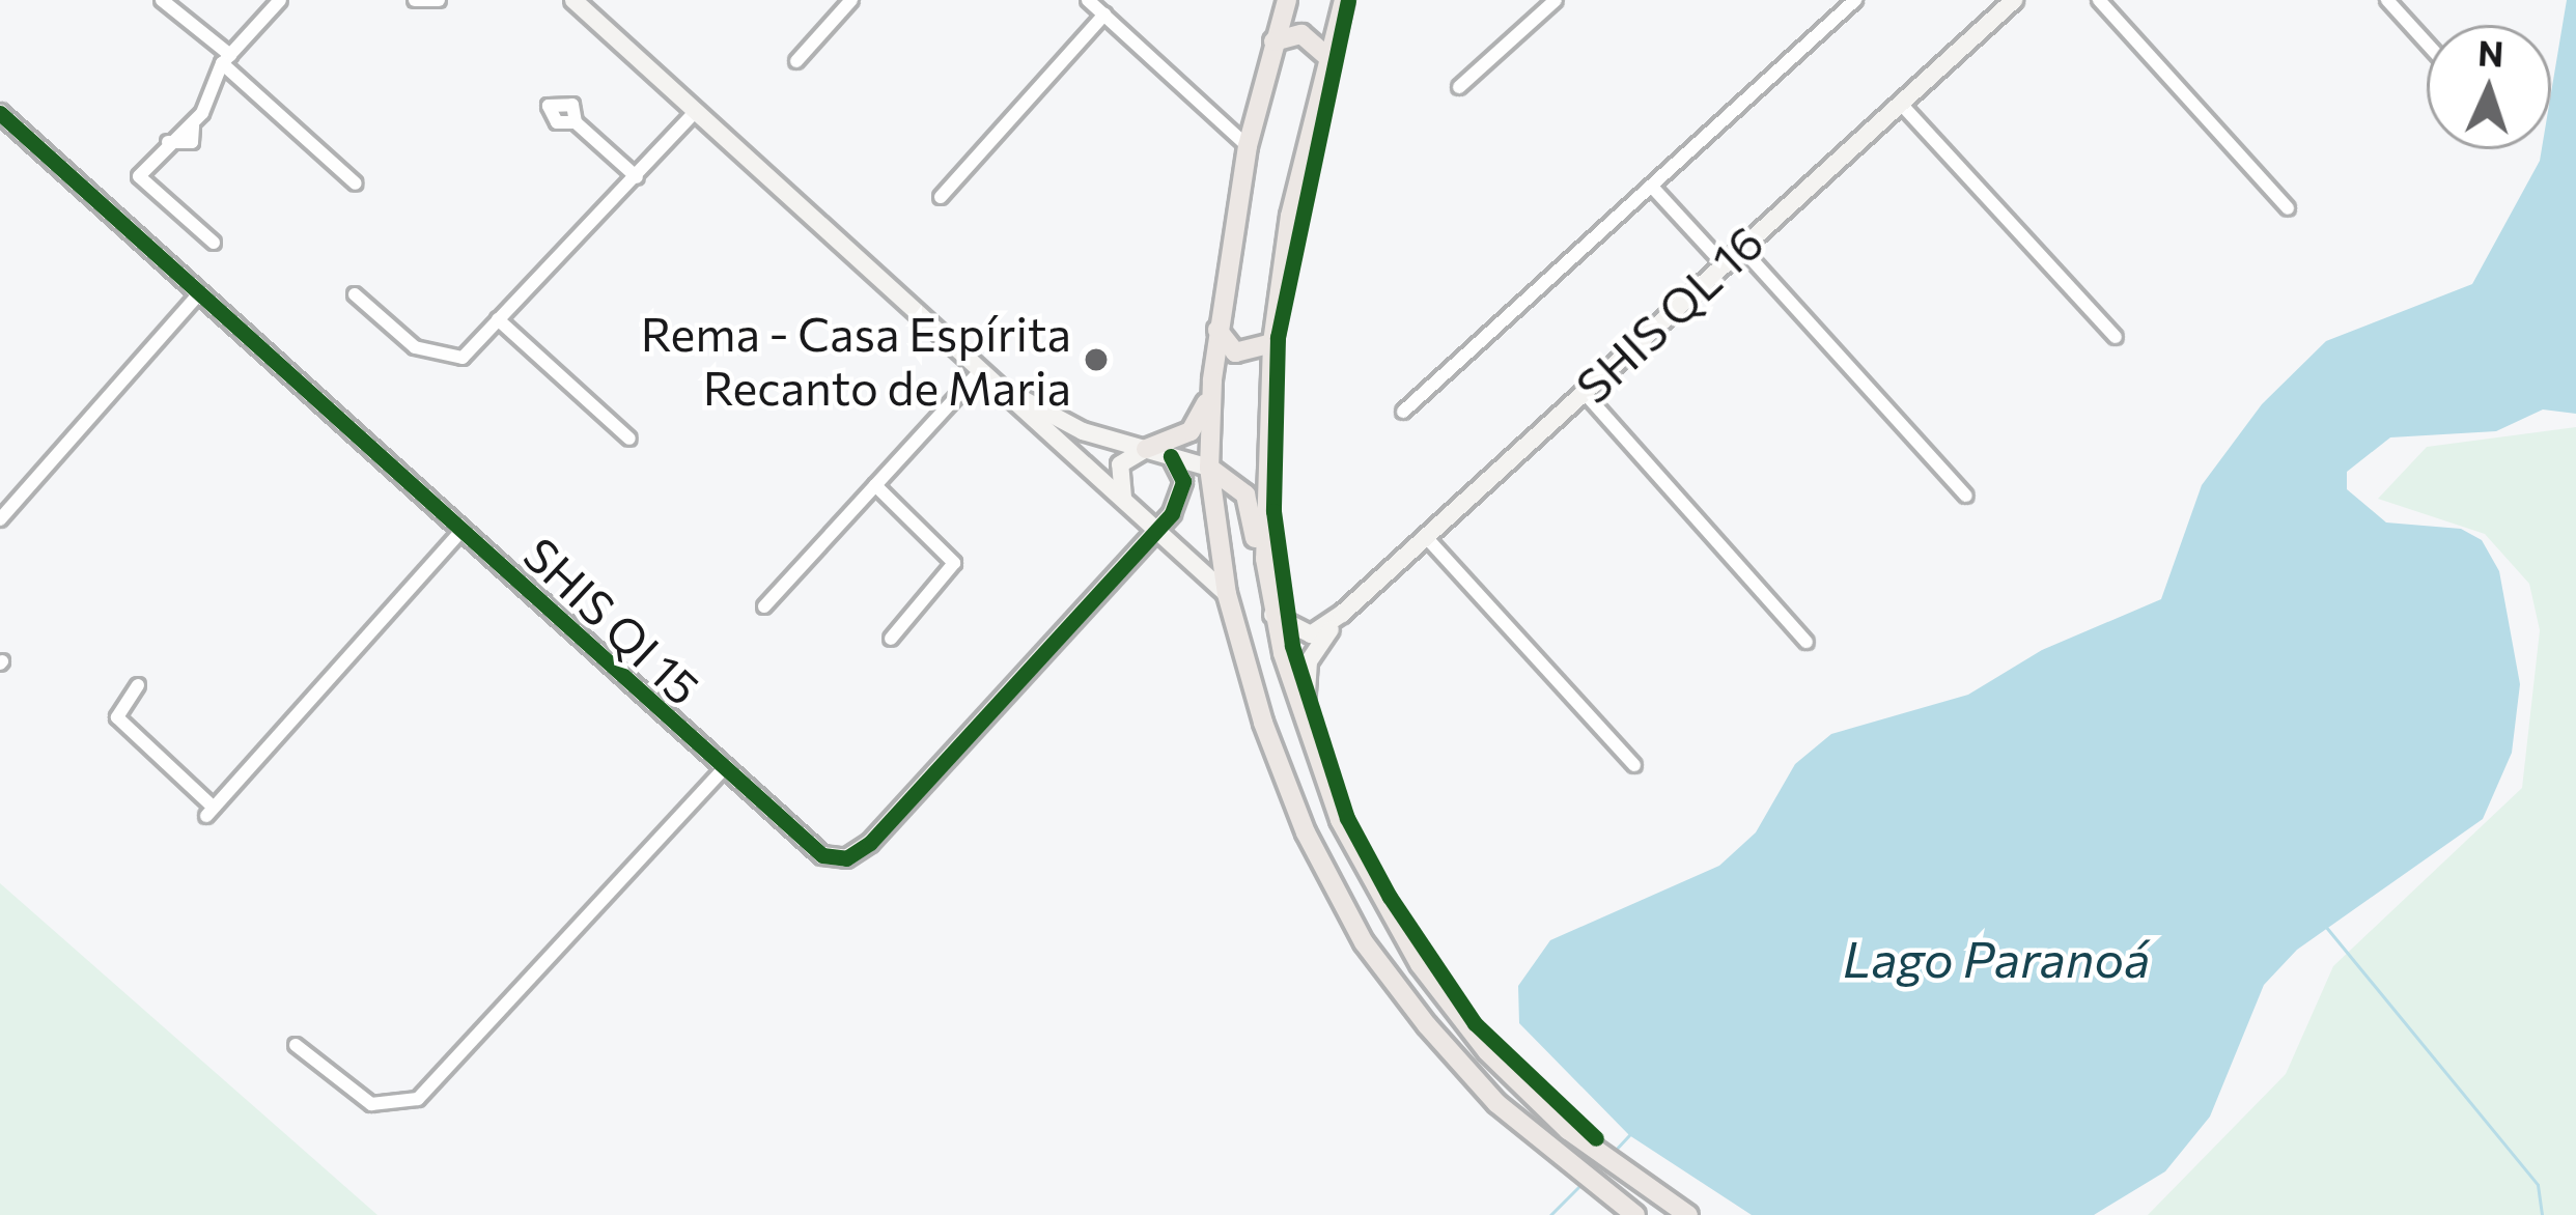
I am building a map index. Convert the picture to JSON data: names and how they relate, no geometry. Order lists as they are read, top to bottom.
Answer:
{
  "streets": {
    "street": ["SHIS QL 16", "SHIS QI 15"]
  },
  "water": ["Lago Paranoá"],
  "places": ["Rema - Casa Espírita Recanto de Maria"],
  "north": "top"
}
